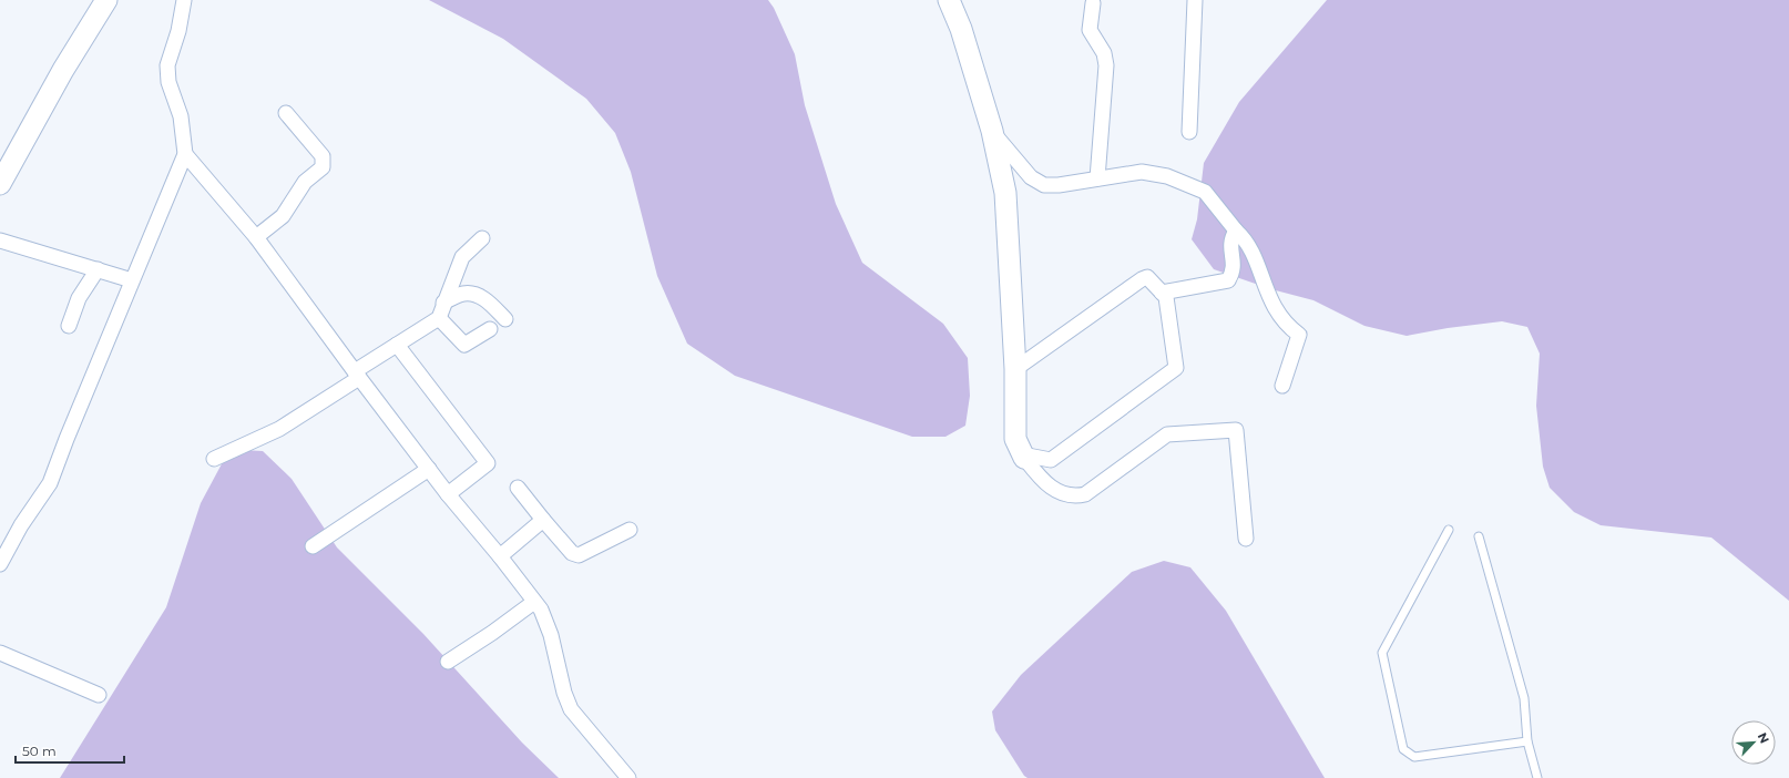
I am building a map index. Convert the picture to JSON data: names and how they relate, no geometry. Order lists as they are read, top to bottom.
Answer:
{
  "scale_bar": "50 m",
  "north": "top right"
}
